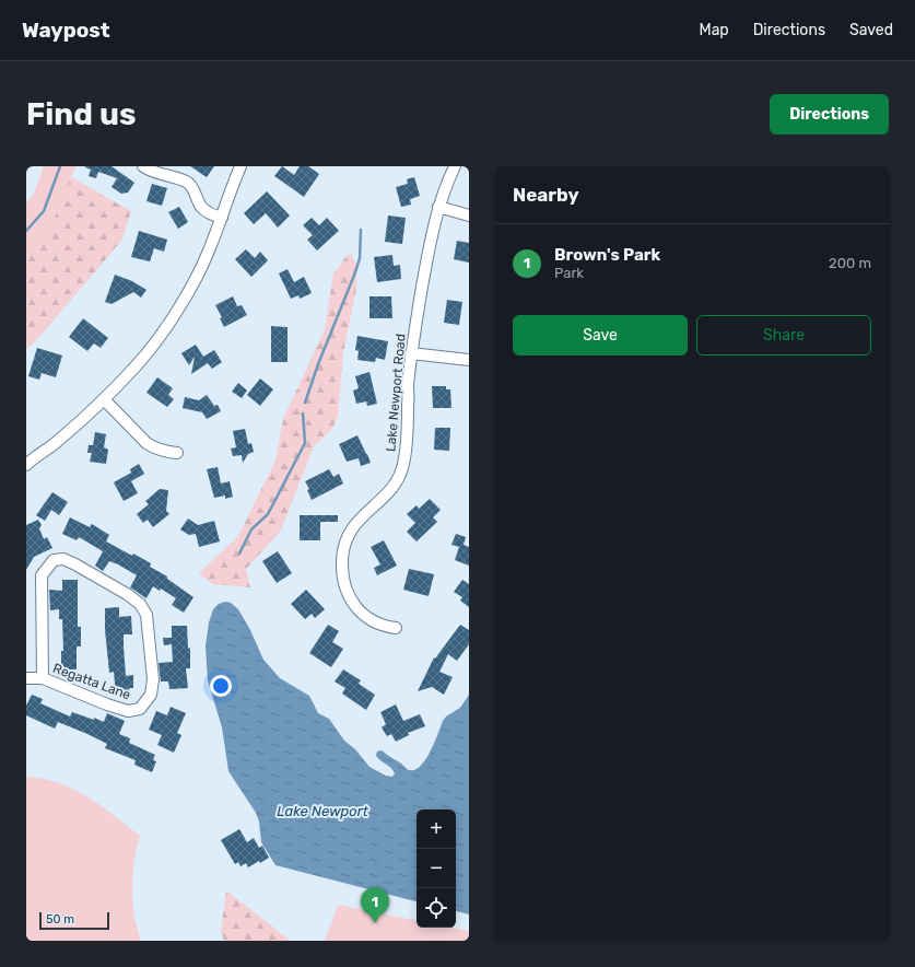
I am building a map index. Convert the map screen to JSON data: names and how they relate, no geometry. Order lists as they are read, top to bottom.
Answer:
{
  "streets": {
    "street": ["Lake Newport Road", "Regatta Lane"]
  },
  "water": ["Lake Newport"],
  "scale_bar": "50 m",
  "page": {
    "header": "Waypost",
    "nav": ["Map", "Directions", "Saved"],
    "buttons": [
      "Directions",
      ["Save", "Share"]
    ],
    "title": "Find us",
    "heading": "Nearby",
    "list": [
      {
        "mark": "1",
        "name": "Brown's Park",
        "note": "Park",
        "value": "200 m"
      }
    ],
    "map_buttons": ["+", "−"],
    "pins": "1",
    "scale": "50 m"
  }
}
